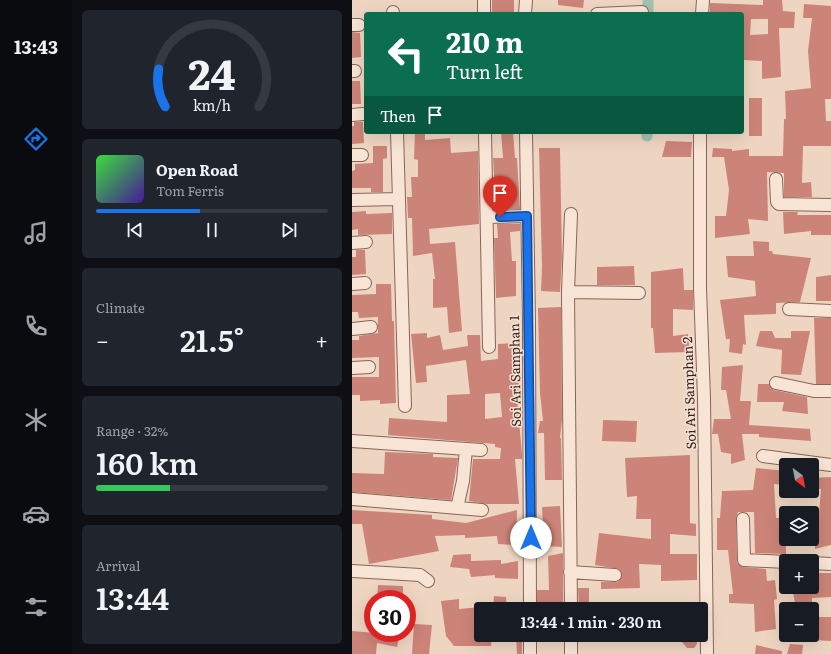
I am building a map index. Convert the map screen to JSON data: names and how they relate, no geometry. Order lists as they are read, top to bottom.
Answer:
{
  "streets": {
    "street": ["Soi Ari Samphan 1", "Soi Ari Samphan 2"]
  },
  "north": "bottom right",
  "page": {
    "tabs": "13:43",
    "turn": ["210 m", "Turn left"],
    "then": "Then",
    "song": ["Open Road", "Tom Ferris"],
    "tile": [
      "Climate",
      ["Range · 32%", "160 km"],
      ["Arrival", "13:44"]
    ],
    "heat": ["−", "21.5°", "+"],
    "map_buttons": ["+", "−"],
    "limit": "30",
    "trip": "13:44 · 1 min · 230 m",
    "gauge": ["24", "km/h"]
  }
}
